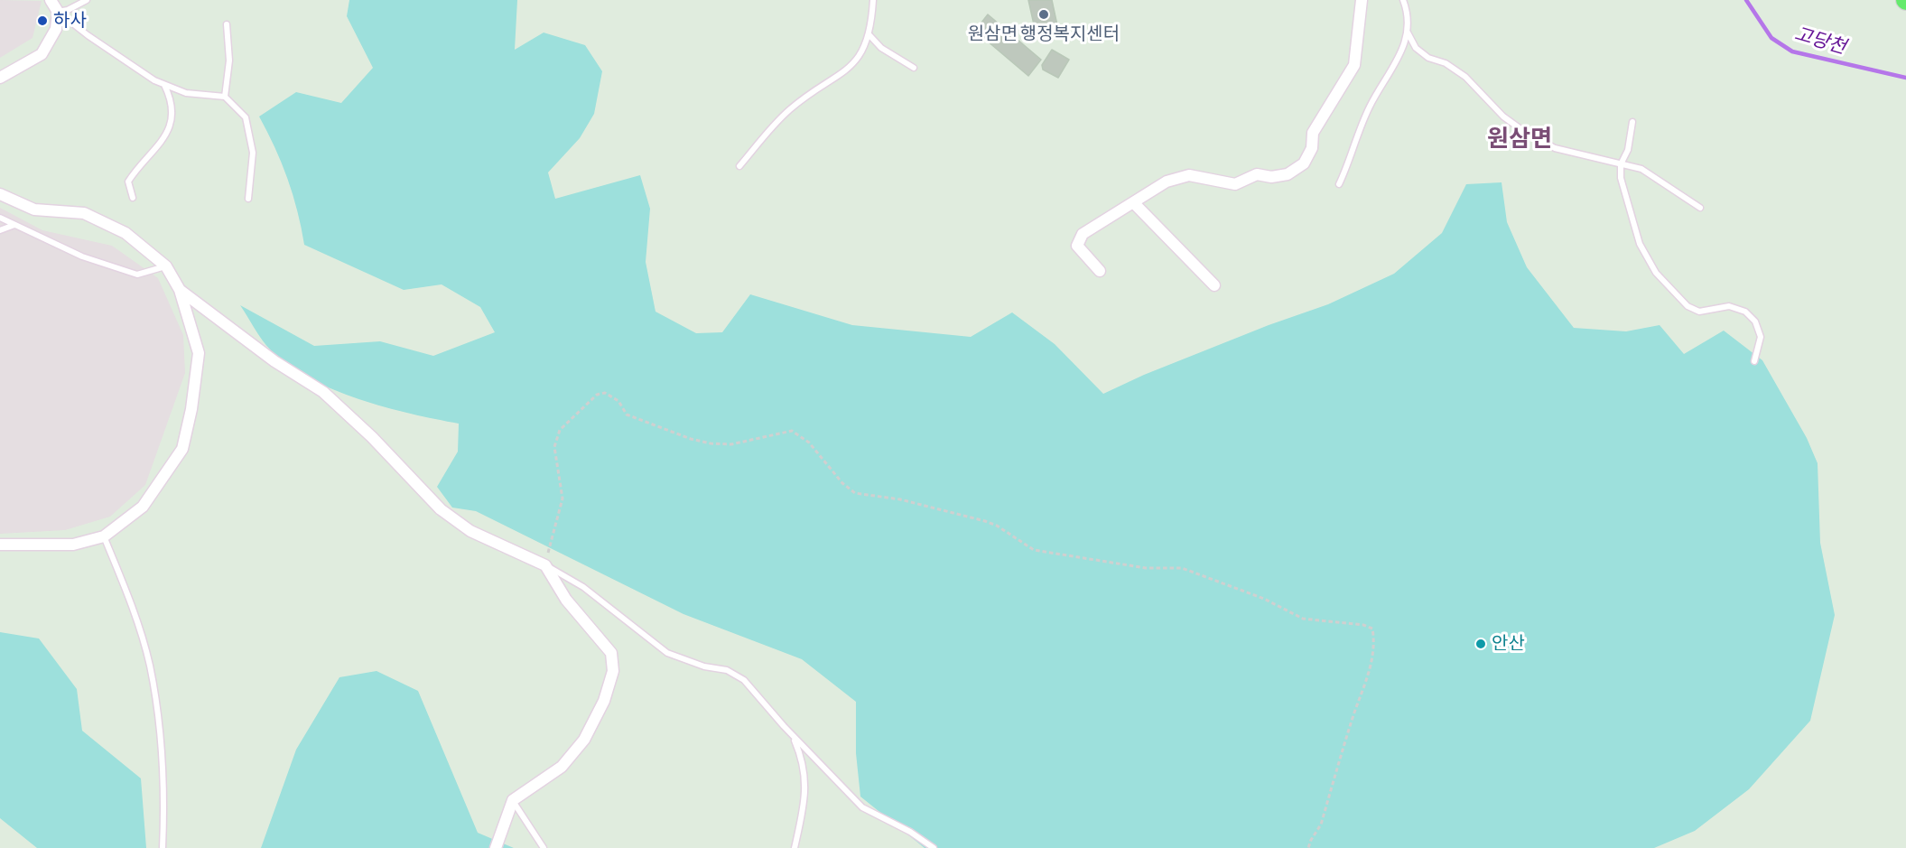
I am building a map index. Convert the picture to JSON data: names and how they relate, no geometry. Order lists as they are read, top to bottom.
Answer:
{
  "districts": ["원삼면"],
  "water": ["고당천"],
  "places": ["원삼면 행정복지센터", "하사", "안산"]
}
